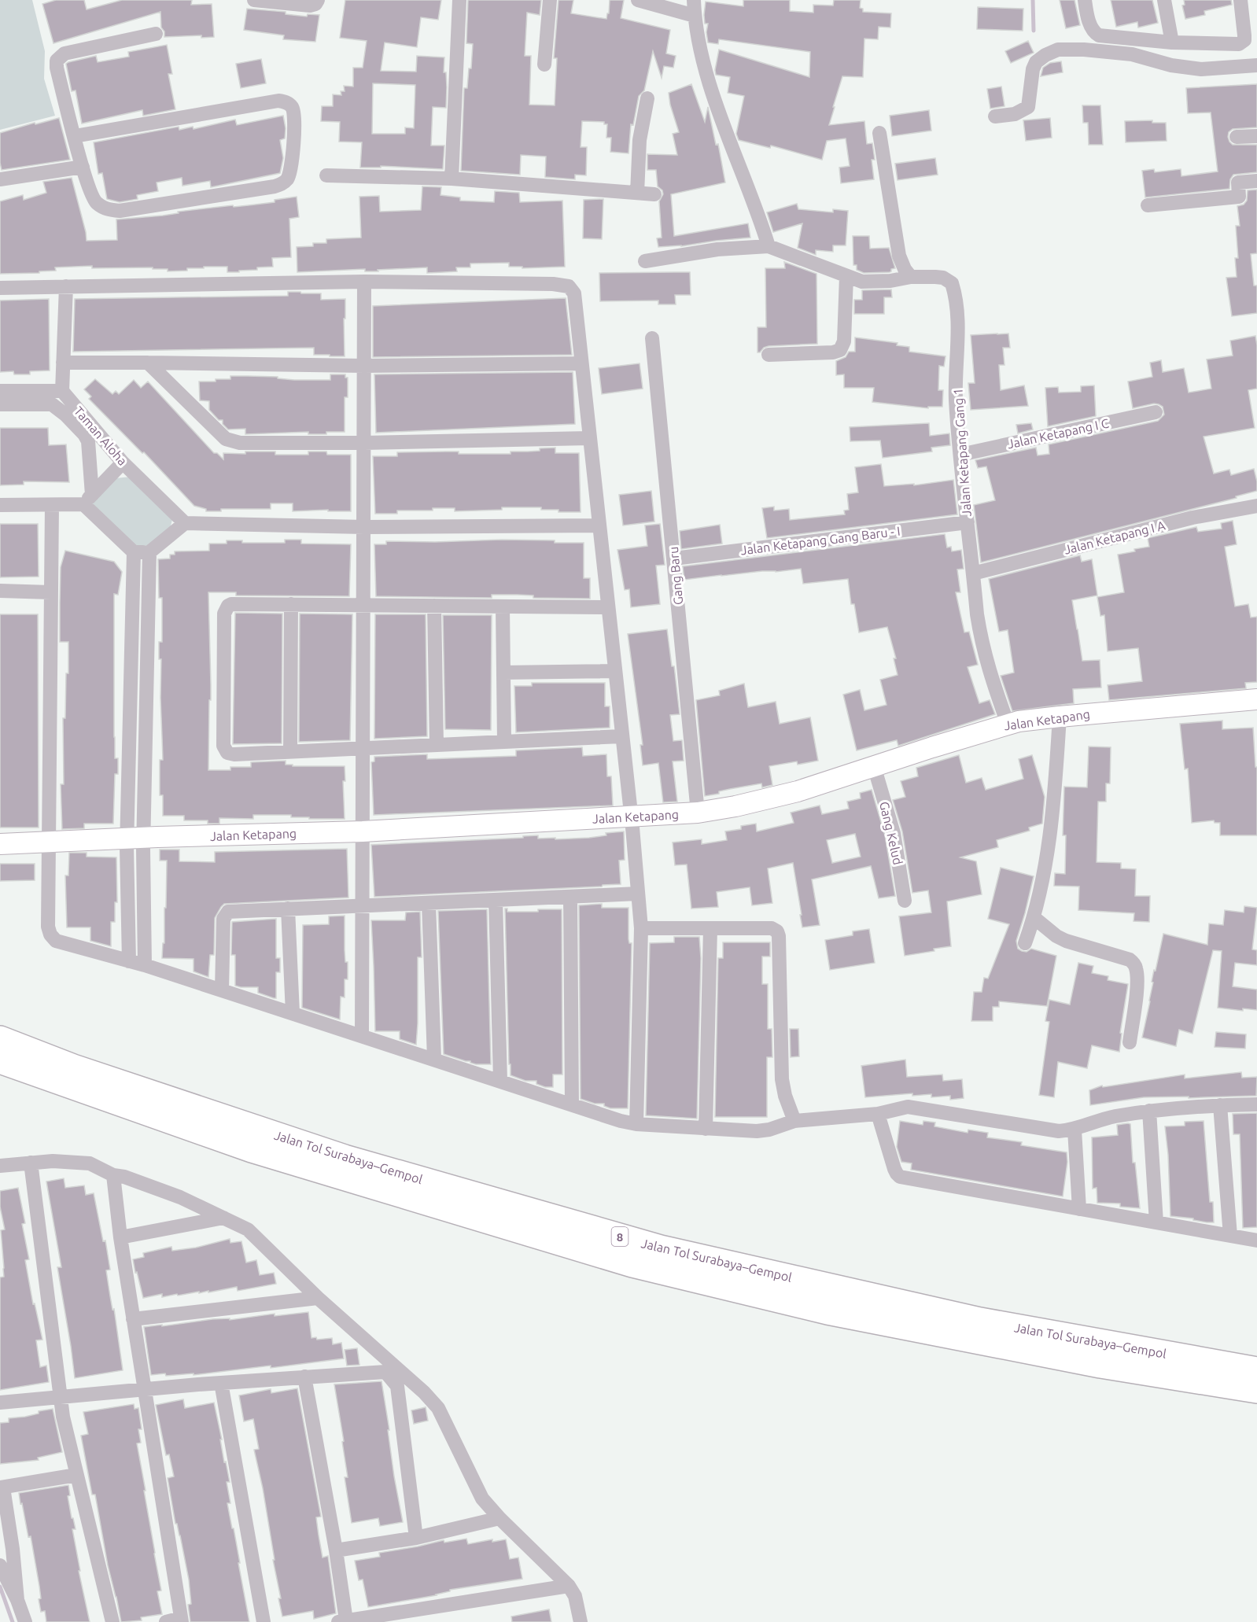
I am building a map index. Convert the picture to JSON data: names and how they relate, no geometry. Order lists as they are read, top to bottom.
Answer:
{
  "streets": {
    "highway": ["Jalan Tol Surabaya–Gempol", "8"],
    "street": [
      "Jalan Ketapang I C",
      "Taman Aloha",
      "Jalan Ketapang Gang 1",
      "Jalan Ketapang I A",
      "Jalan Ketapang Gang Baru - I",
      "Gang Baru",
      "Jalan Ketapang",
      "Gang Kelud"
    ]
  },
  "crossings": [
    ["Jalan Ketapang I C", "Jalan Ketapang Gang 1"],
    ["Jalan Ketapang Gang 1", "Jalan Ketapang I A"],
    ["Jalan Ketapang Gang 1", "Jalan Ketapang Gang Baru - I"],
    ["Jalan Ketapang Gang 1", "Jalan Ketapang"],
    ["Jalan Ketapang Gang Baru - I", "Gang Baru"],
    ["Gang Baru", "Jalan Ketapang"],
    ["Jalan Ketapang", "Gang Kelud"]
  ]
}
